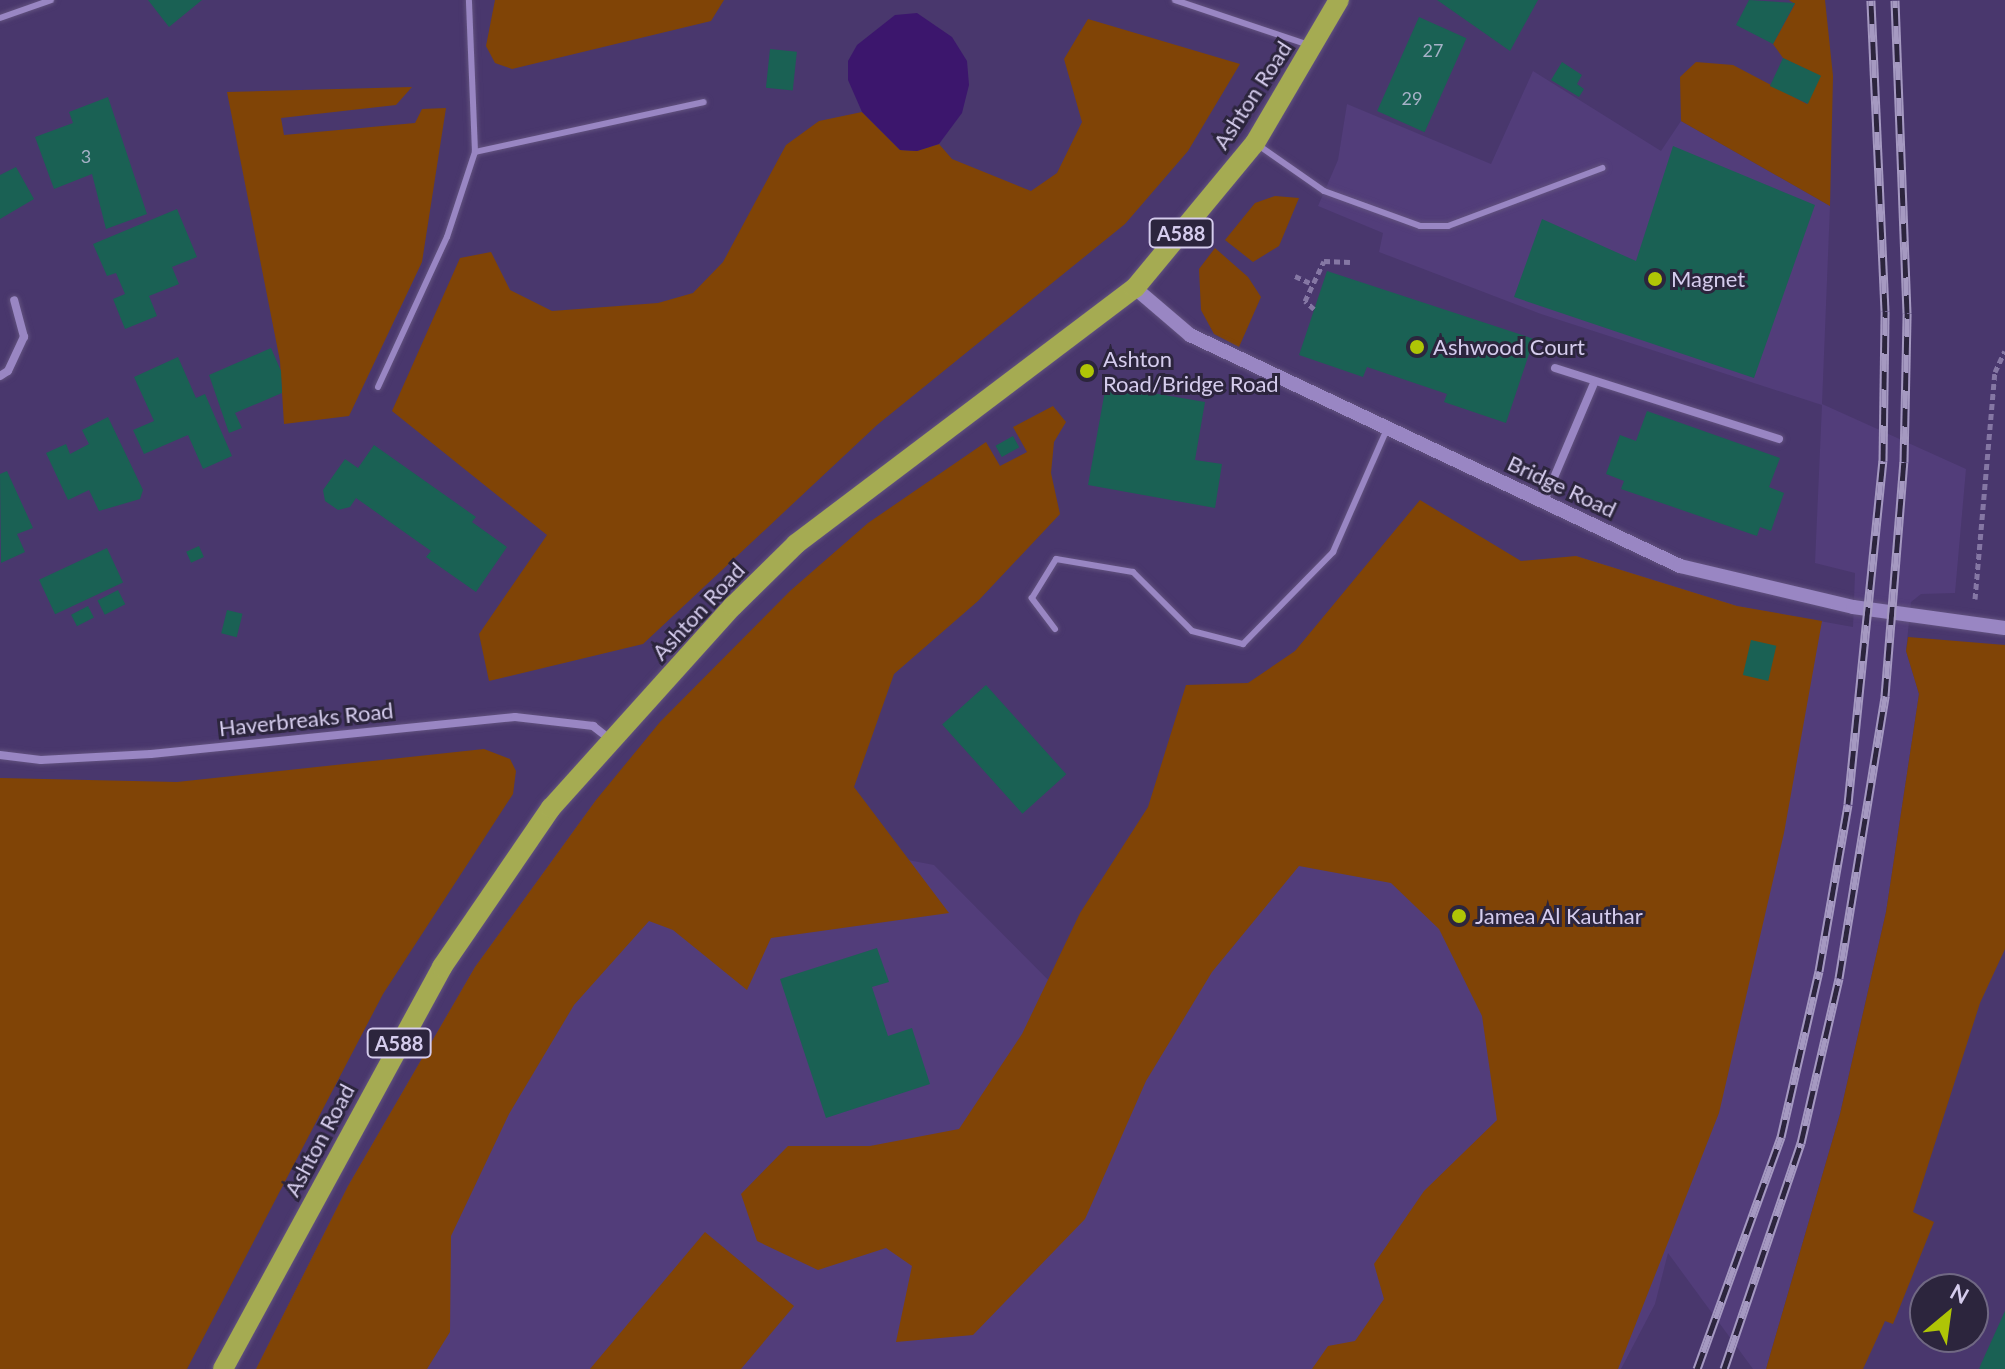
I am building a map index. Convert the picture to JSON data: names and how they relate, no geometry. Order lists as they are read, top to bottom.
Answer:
{
  "streets": {
    "main road": ["Ashton Road", "A588"],
    "street": ["Bridge Road", "Haverbreaks Road"]
  },
  "crossings": [
    ["Ashton Road", "Bridge Road"],
    ["Ashton Road", "Haverbreaks Road"]
  ],
  "places": [
    "Magnet",
    "Ashwood Court",
    "Ashton Road/Bridge Road",
    "Jamea Al Kauthar"
  ],
  "house_numbers": ["27", "29", "3"],
  "north": "top right"
}
